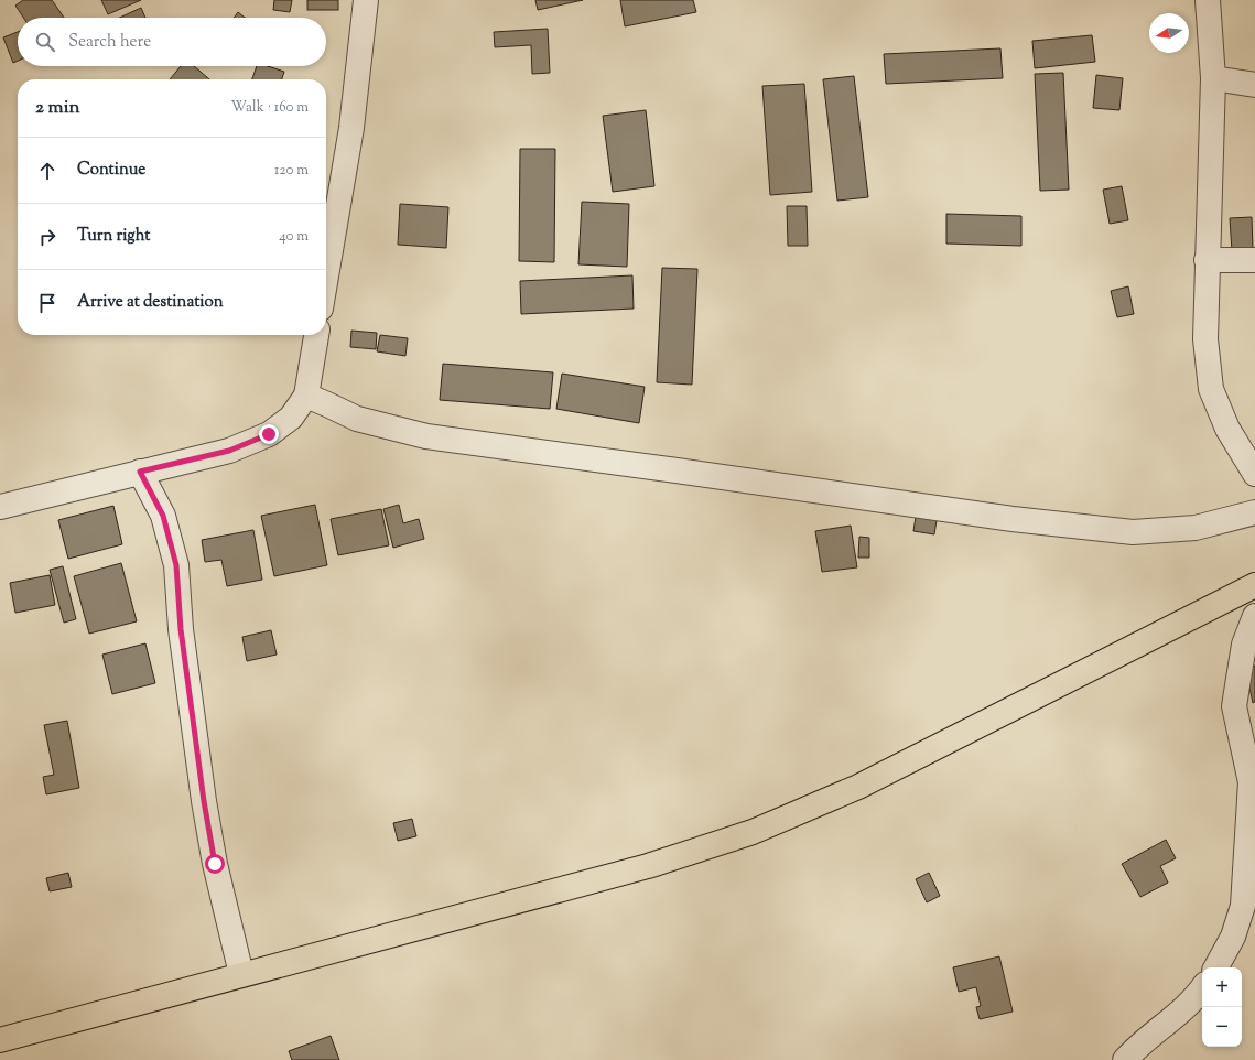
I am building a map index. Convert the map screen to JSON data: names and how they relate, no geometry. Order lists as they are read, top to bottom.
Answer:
{
  "north": "left",
  "page": {
    "search": "Search here",
    "heading": ["2 min", "Walk · 160 m"],
    "list": [
      ["Continue", "120 m"],
      ["Turn right", "40 m"],
      "Arrive at destination"
    ],
    "map_buttons": ["+", "−"]
  }
}
